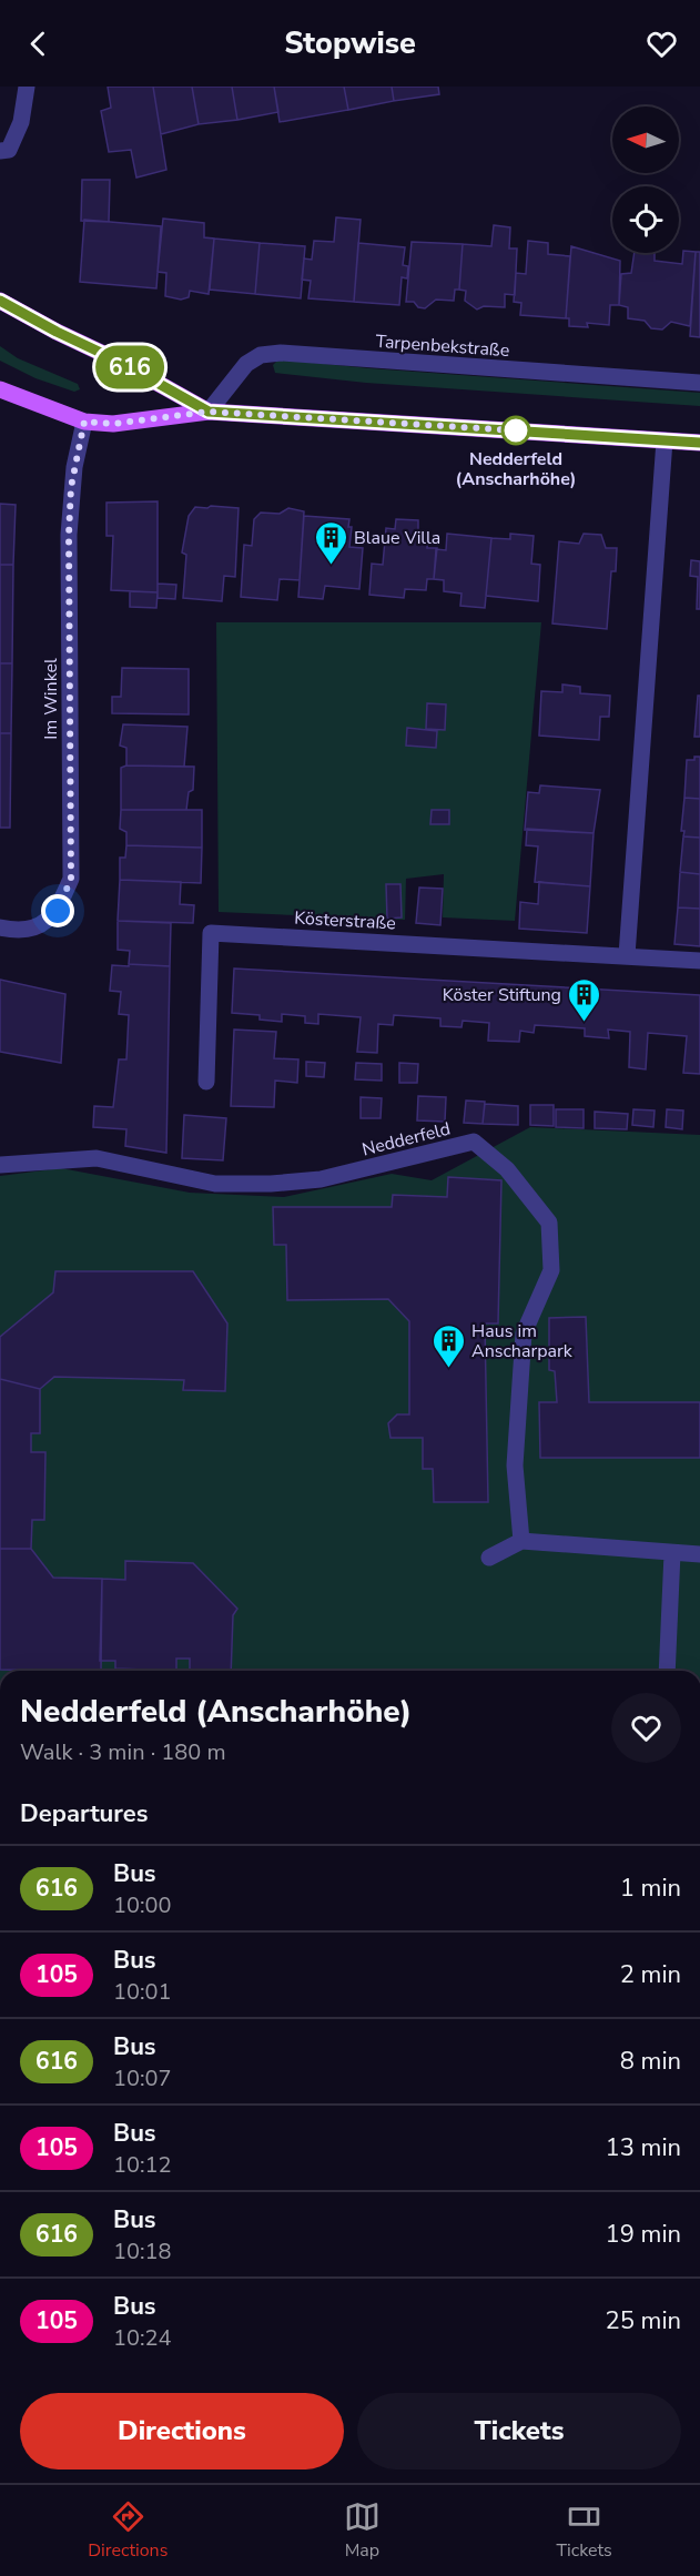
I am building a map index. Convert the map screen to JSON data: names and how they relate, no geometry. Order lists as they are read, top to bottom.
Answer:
{
  "streets": {
    "street": [
      "Tarpenbekstraße",
      "Im Winkel",
      "Kösterstraße",
      "Nedderfeld"
    ]
  },
  "places": {
    "other": ["Nedderfeld (Anscharhöhe)"],
    "building": ["Blaue Villa", "Köster Stiftung", "Haus im Anscharpark"]
  },
  "lines": ["bus line 616"],
  "north": "left",
  "page": {
    "header": "Stopwise",
    "on_map": "616",
    "heading": [
      ["Nedderfeld (Anscharhöhe)", "Walk · 3 min · 180 m"],
      "Departures"
    ],
    "list": [
      {
        "mark": "616",
        "name": "Bus",
        "note": "10:00",
        "value": "1 min"
      },
      {
        "mark": "105",
        "name": "Bus",
        "note": "10:01",
        "value": "2 min"
      },
      {
        "mark": "616",
        "name": "Bus",
        "note": "10:07",
        "value": "8 min"
      },
      {
        "mark": "105",
        "name": "Bus",
        "note": "10:12",
        "value": "13 min"
      },
      {
        "mark": "616",
        "name": "Bus",
        "note": "10:18",
        "value": "19 min"
      },
      {
        "mark": "105",
        "name": "Bus",
        "note": "10:24",
        "value": "25 min"
      }
    ],
    "buttons": ["Directions", "Tickets"],
    "tabs": ["Directions", "Map", "Tickets"]
  }
}
